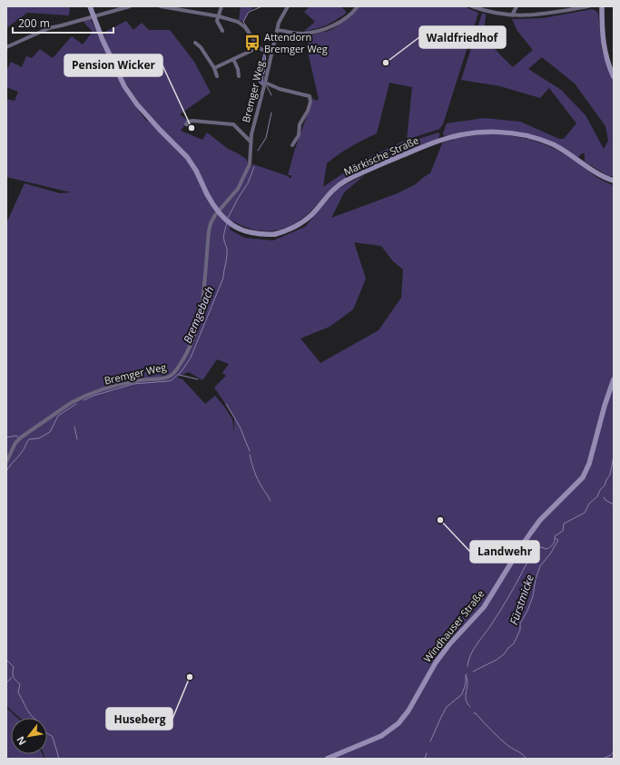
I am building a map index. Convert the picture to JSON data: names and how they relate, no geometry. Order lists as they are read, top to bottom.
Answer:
{
  "streets": {
    "main road": ["Märkische Straße", "Windhauser Straße"],
    "street": ["Bremger Weg"]
  },
  "water": ["Bremgebach", "Fürstmicke"],
  "places": {
    "bus stop": ["Attendorn Bremger Weg"],
    "other": [
      "Waldfriedhof",
      "Pension Wicker",
      "Landwehr",
      "Huseberg"
    ]
  },
  "scale_bar": "200 m",
  "north": "bottom left"
}
